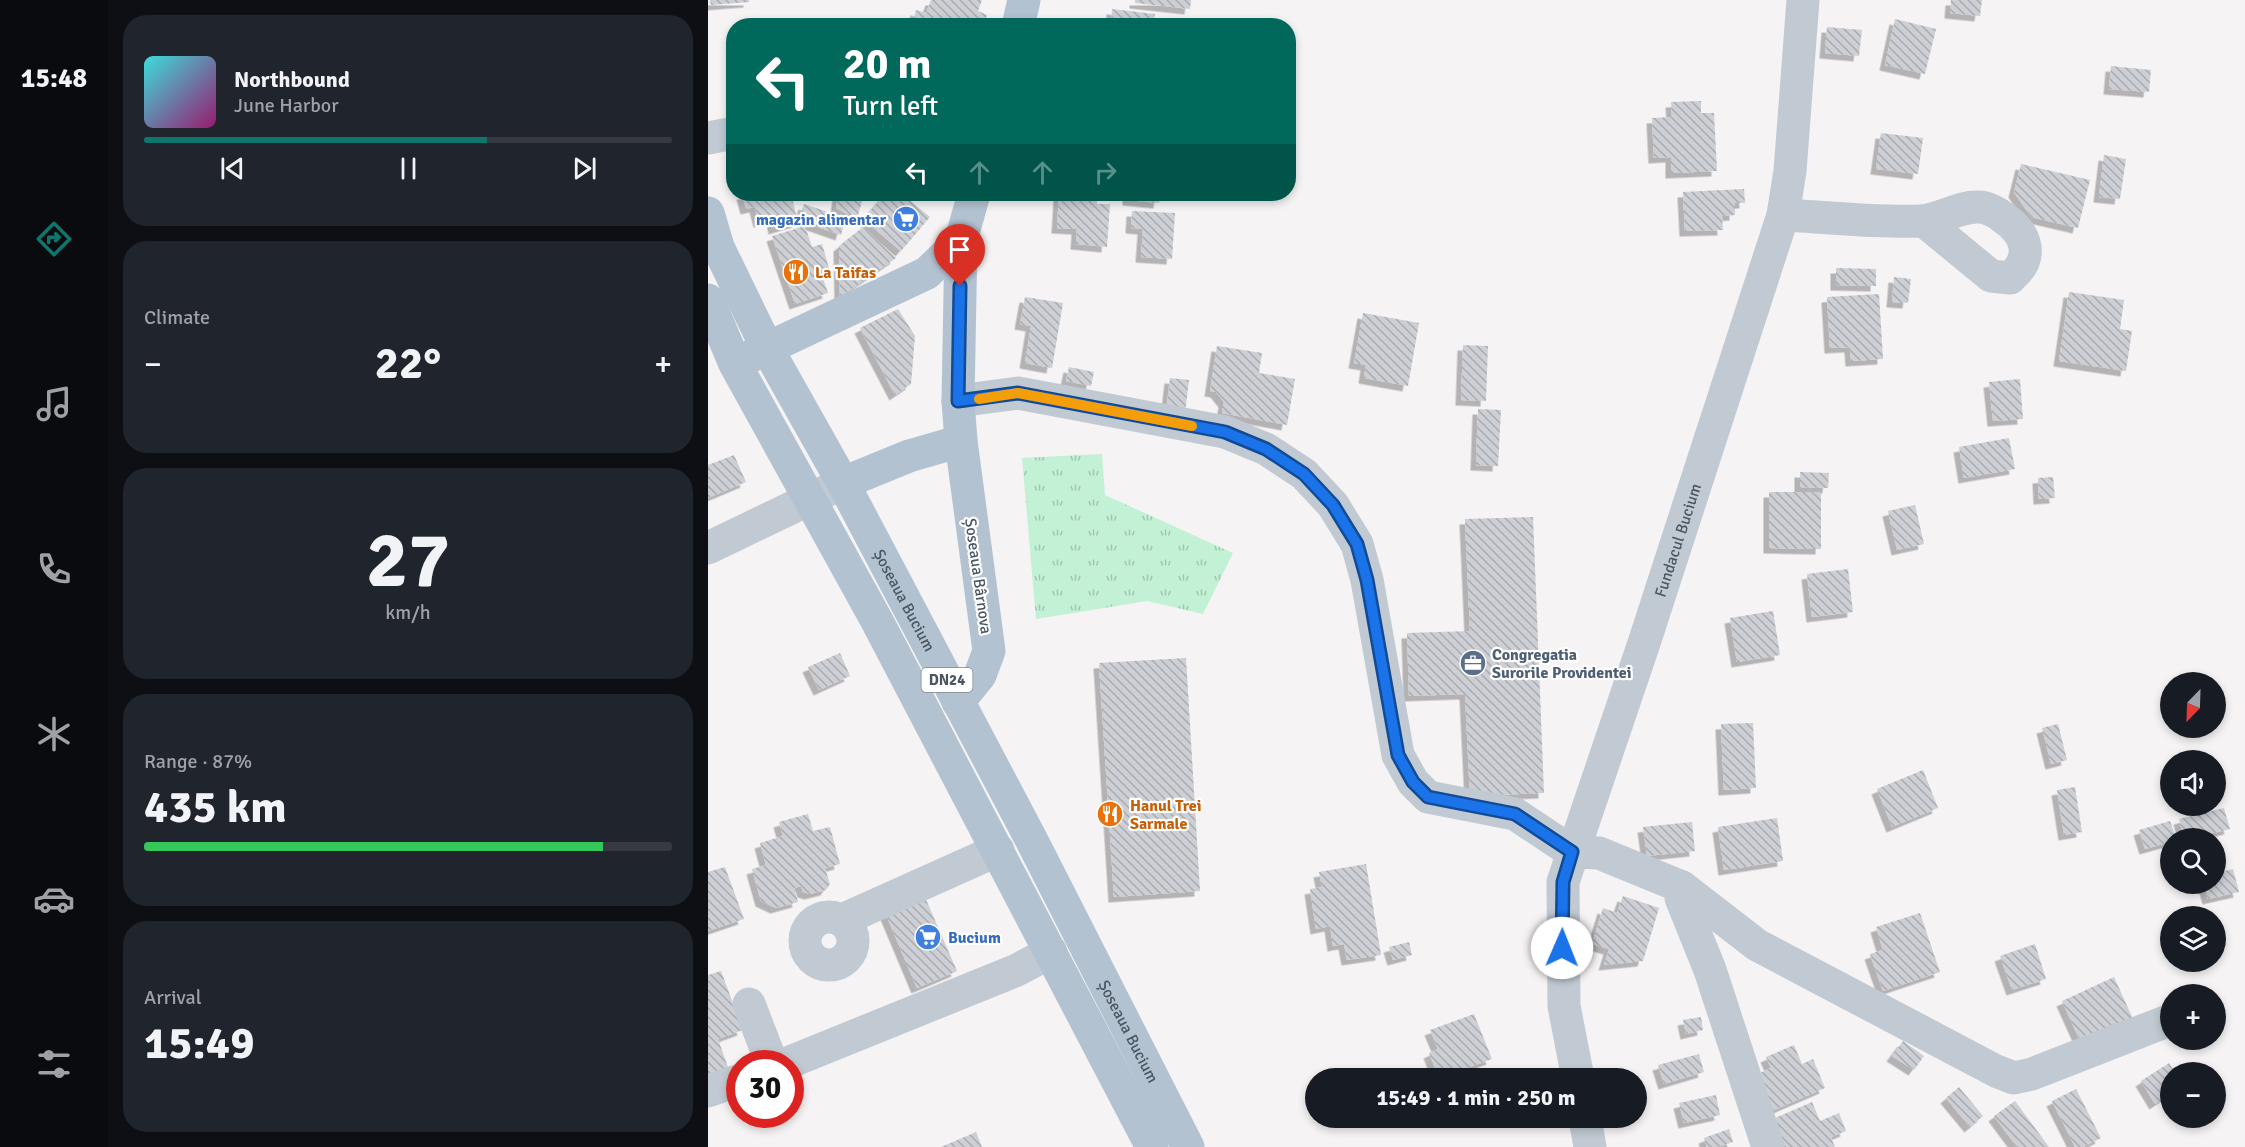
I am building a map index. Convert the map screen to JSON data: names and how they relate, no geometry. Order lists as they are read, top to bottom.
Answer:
{
  "streets": {
    "main road": ["Șoseaua Bârnova", "Șoseaua Bucium", "DN24"],
    "street": ["Fundacul Bucium"]
  },
  "crossings": [
    ["Șoseaua Bârnova", "Șoseaua Bucium"]
  ],
  "places": {
    "supermarket": ["magazin alimentar", "Bucium"],
    "restaurant": ["La Taifas", "Hanul Trei Sarmale"],
    "office": ["Congregatia Surorile Providentei"]
  },
  "north": "bottom left",
  "page": {
    "tabs": "15:48",
    "turn": ["20 m", "Turn left"],
    "song": ["Northbound", "June Harbor"],
    "tile": [
      "Climate",
      ["27", "km/h"],
      ["Range · 87%", "435 km"],
      ["Arrival", "15:49"]
    ],
    "heat": ["−", "22°", "+"],
    "map_buttons": ["+", "−"],
    "limit": "30",
    "trip": "15:49 · 1 min · 250 m"
  }
}
